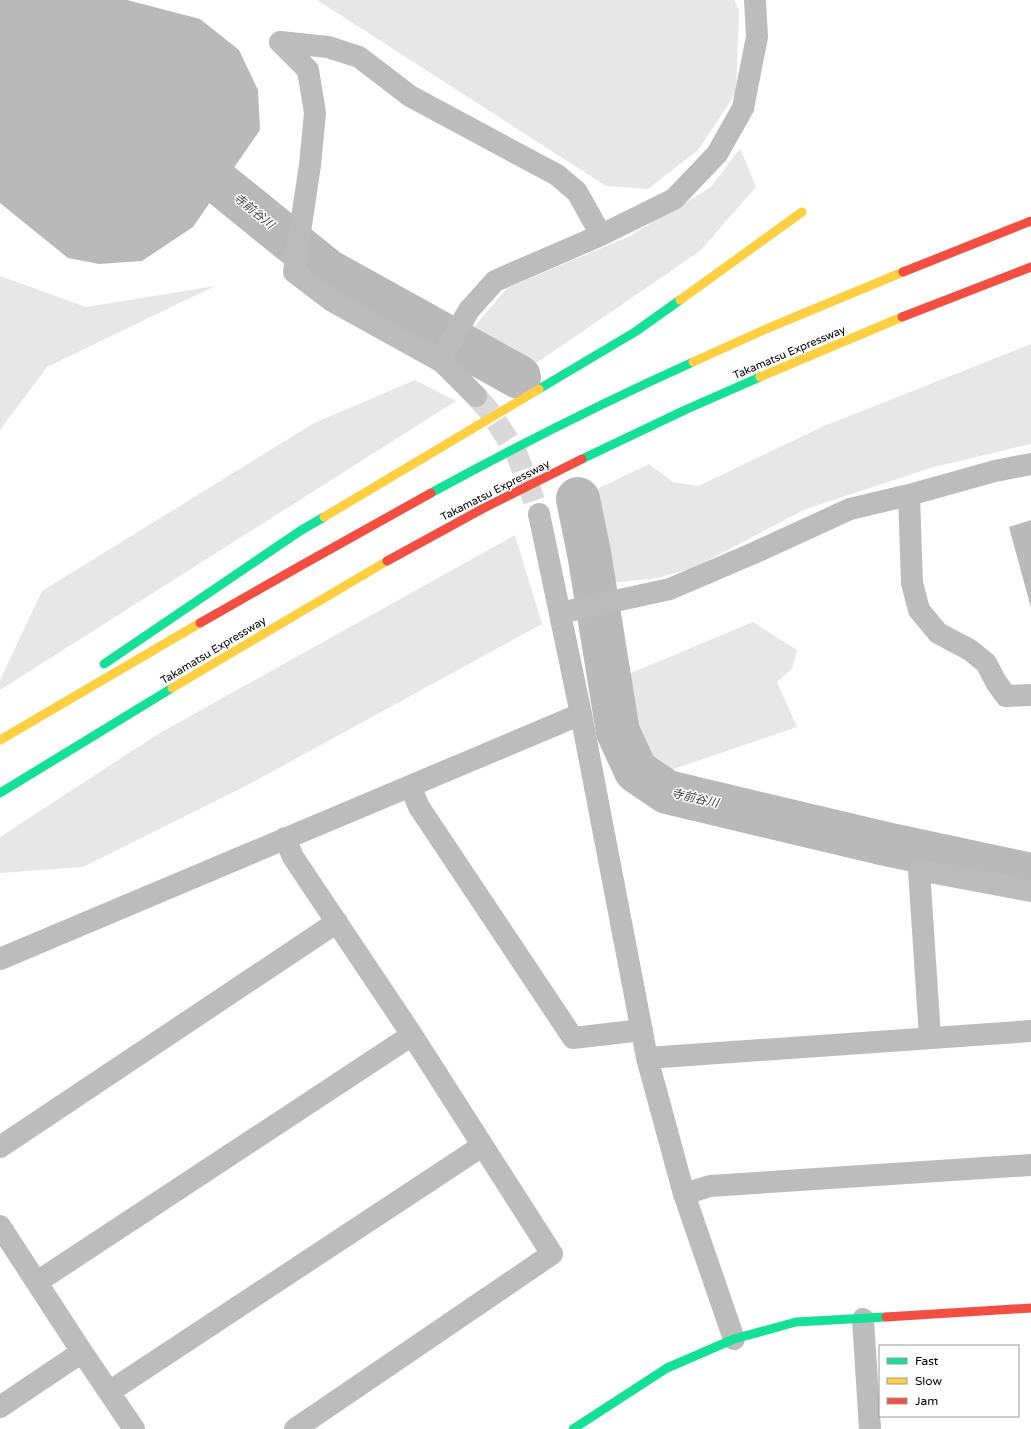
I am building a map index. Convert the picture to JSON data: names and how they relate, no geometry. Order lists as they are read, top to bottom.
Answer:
{
  "streets": {
    "main road": ["Takamatsu Expressway"]
  },
  "water": ["寺前谷川"],
  "legend": ["Fast", "Slow", "Jam"]
}
